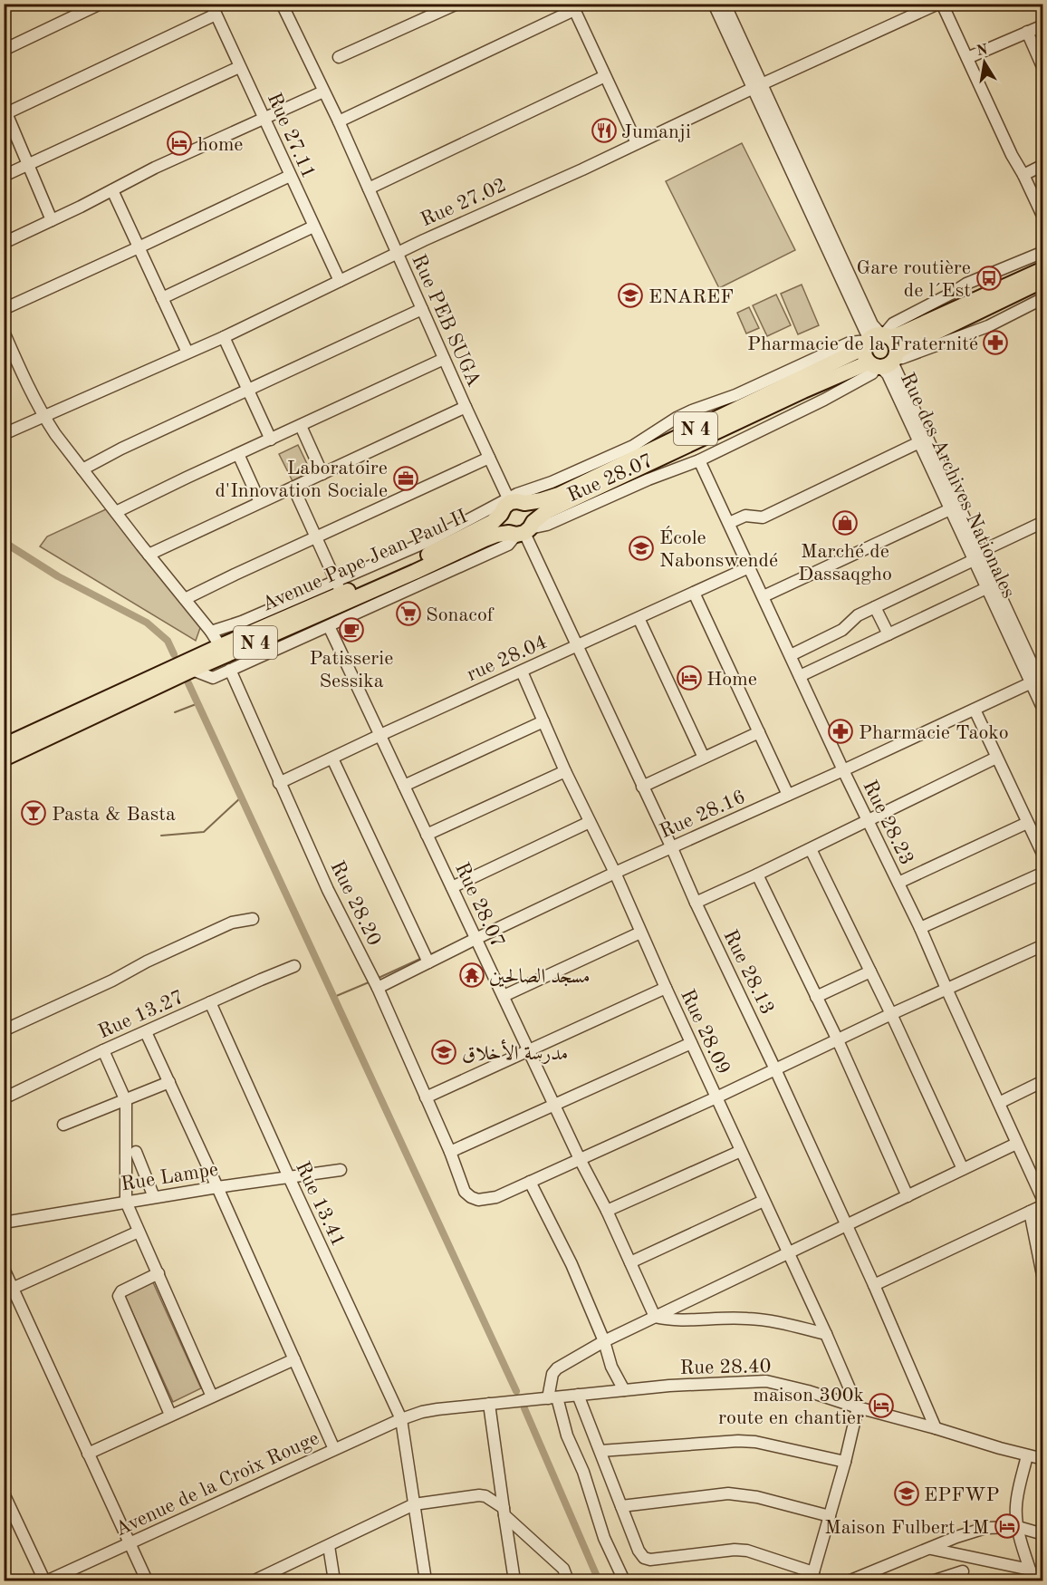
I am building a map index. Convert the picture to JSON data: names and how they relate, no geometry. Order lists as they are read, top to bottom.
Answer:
{
  "streets": {
    "highway": ["N 4", "Avenue Pape Jean Paul II"],
    "street": [
      "Rue 27.11",
      "Rue 27.02",
      "Rue PEB SUGA",
      "Rue 28.07",
      "Rue des Archives Nationales",
      "rue 28.04",
      "Rue 28.16",
      "Rue 28.23",
      "Rue 28.20",
      "Rue 28.13",
      "Rue 13.27",
      "Rue 28.09",
      "Rue Lampe",
      "Rue 13.41",
      "Rue 28.40",
      "Avenue de la Croix Rouge"
    ]
  },
  "crossings": [
    ["Rue 27.11", "Rue 27.02"],
    ["Rue 27.02", "Rue PEB SUGA"],
    ["Rue PEB SUGA", "Avenue Pape Jean Paul II"],
    ["Rue 28.07", "Rue des Archives Nationales"],
    ["Rue 28.07", "Avenue Pape Jean Paul II"],
    ["Rue 28.07", "rue 28.04"],
    ["Rue 28.07", "Rue 28.16"],
    ["Rue 28.07", "Rue 28.23"],
    ["Rue 28.07", "Rue 28.20"],
    ["Rue 28.07", "Rue 28.13"],
    ["Rue des Archives Nationales", "Avenue Pape Jean Paul II"],
    ["Rue des Archives Nationales", "Rue 28.16"],
    ["Avenue Pape Jean Paul II", "Rue 28.13"],
    ["rue 28.04", "Rue 28.23"],
    ["rue 28.04", "Rue 28.20"],
    ["rue 28.04", "Rue 28.13"],
    ["rue 28.04", "Rue 28.09"],
    ["Rue 28.16", "Rue 28.23"],
    ["Rue 28.16", "Rue 28.20"],
    ["Rue 28.16", "Rue 28.13"],
    ["Rue 28.16", "Rue 28.09"],
    ["Rue 28.13", "Rue 28.40"],
    ["Rue 13.27", "Rue 13.41"],
    ["Rue 28.09", "Rue 28.40"],
    ["Rue Lampe", "Rue 13.41"],
    ["Rue 13.41", "Rue 28.40"],
    ["Rue 13.41", "Avenue de la Croix Rouge"],
    ["Rue 28.40", "Avenue de la Croix Rouge"]
  ],
  "places": {
    "restaurant": ["Jumanji"],
    "hotel": [
      "home",
      "Home",
      "maison 300k route en chantier",
      "Maison Fulbert 1M"
    ],
    "bus stop": ["Gare routière de l´Est"],
    "school or university": [
      "ENAREF",
      "École Nabonswendé",
      "مدرسة الأخلاق",
      "EPFWP"
    ],
    "pharmacy": ["Pharmacie de la Fraternité", "Pharmacie Taoko"],
    "office": ["Laboratoire d'Innovation Sociale"],
    "shop": ["Marché de Dassaqgho"],
    "supermarket": ["Sonacof"],
    "cafe": ["Patisserie Sessika"],
    "bar": ["Pasta & Basta"],
    "temple": ["مسجد الصالحين"]
  },
  "north": "top"
}
